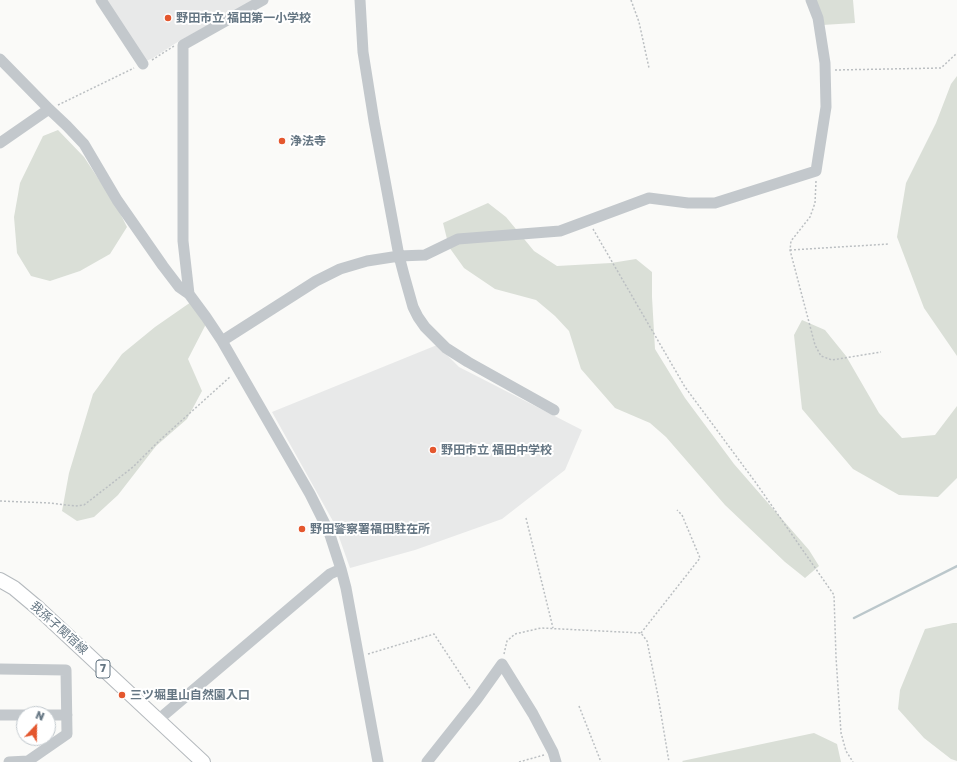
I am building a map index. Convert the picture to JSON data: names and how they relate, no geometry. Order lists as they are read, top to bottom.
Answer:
{
  "streets": {
    "main road": ["我孫子関宿線", "7"]
  },
  "places": [
    "野田市立 福田第一小学校",
    "浄法寺",
    "野田市立 福田中学校",
    "野田警察署福田駐在所",
    "三ツ堀里山自然園入口"
  ],
  "north": "top"
}
